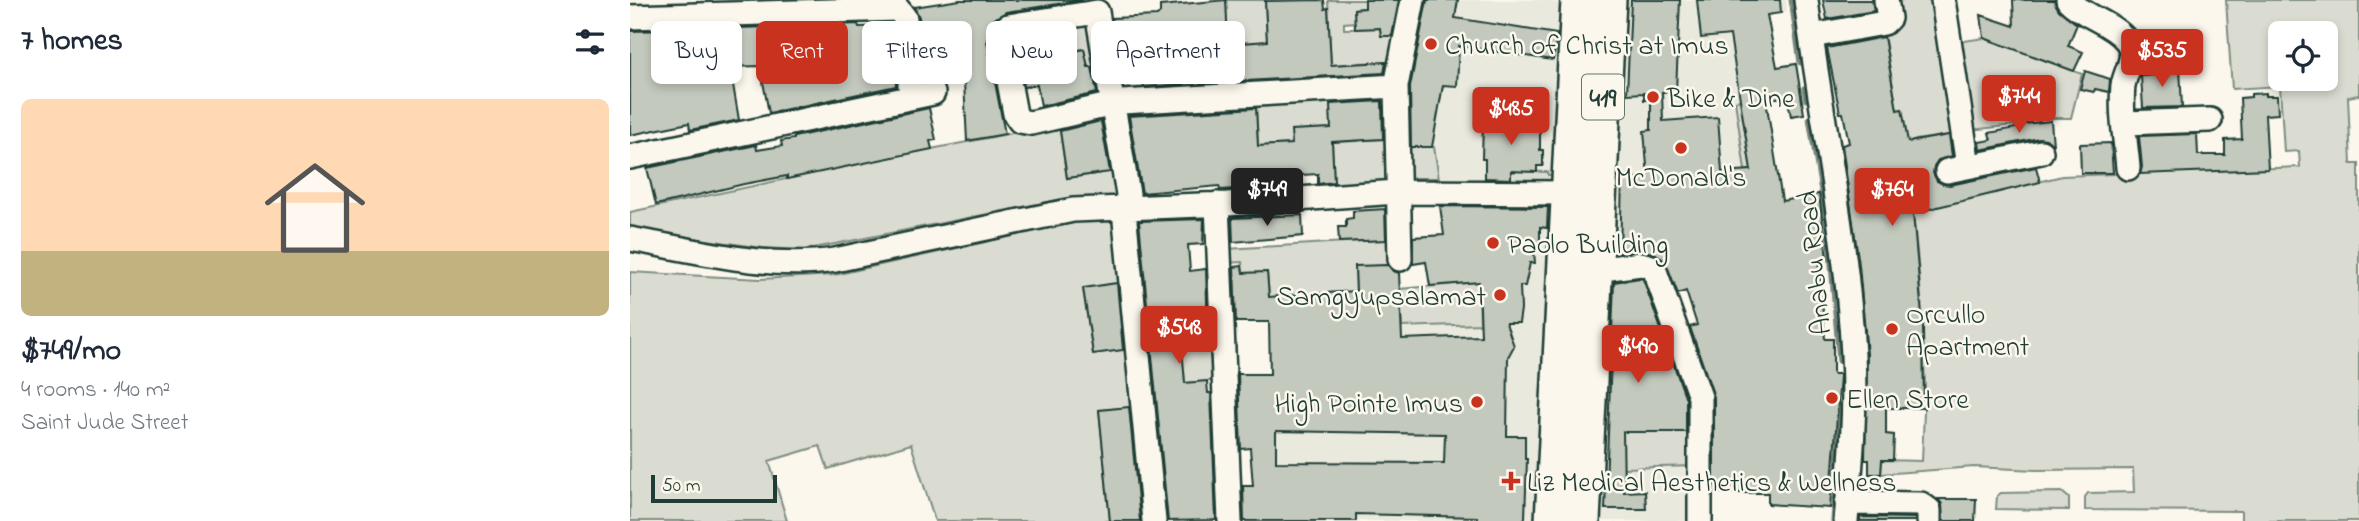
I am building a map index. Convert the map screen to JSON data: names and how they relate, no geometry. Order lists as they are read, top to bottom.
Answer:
{
  "streets": {
    "highway": ["419"],
    "street": ["Anabu Road"]
  },
  "places": {
    "other": [
      "Church of Christ at Imus",
      "Bike & Dine",
      "McDonald's",
      "Paolo Building",
      "Samgyupsalamat",
      "Orcullo Apartment",
      "Ellen Store",
      "High Pointe Imus"
    ],
    "health": ["Liz Medical Aesthetics & Wellness"]
  },
  "scale_bar": "50 m",
  "page": {
    "heading": "7 homes",
    "chip": [
      "Buy",
      "Rent",
      "Filters",
      "New",
      "Apartment"
    ],
    "price": [
      "$535",
      "$744",
      "$485",
      "$749",
      "$764",
      "$548",
      "$490"
    ],
    "list": [
      {
        "name": "$749/mo",
        "note": "4 rooms · 140 m² · Saint Jude Street"
      }
    ],
    "scale": "50 m"
  }
}
